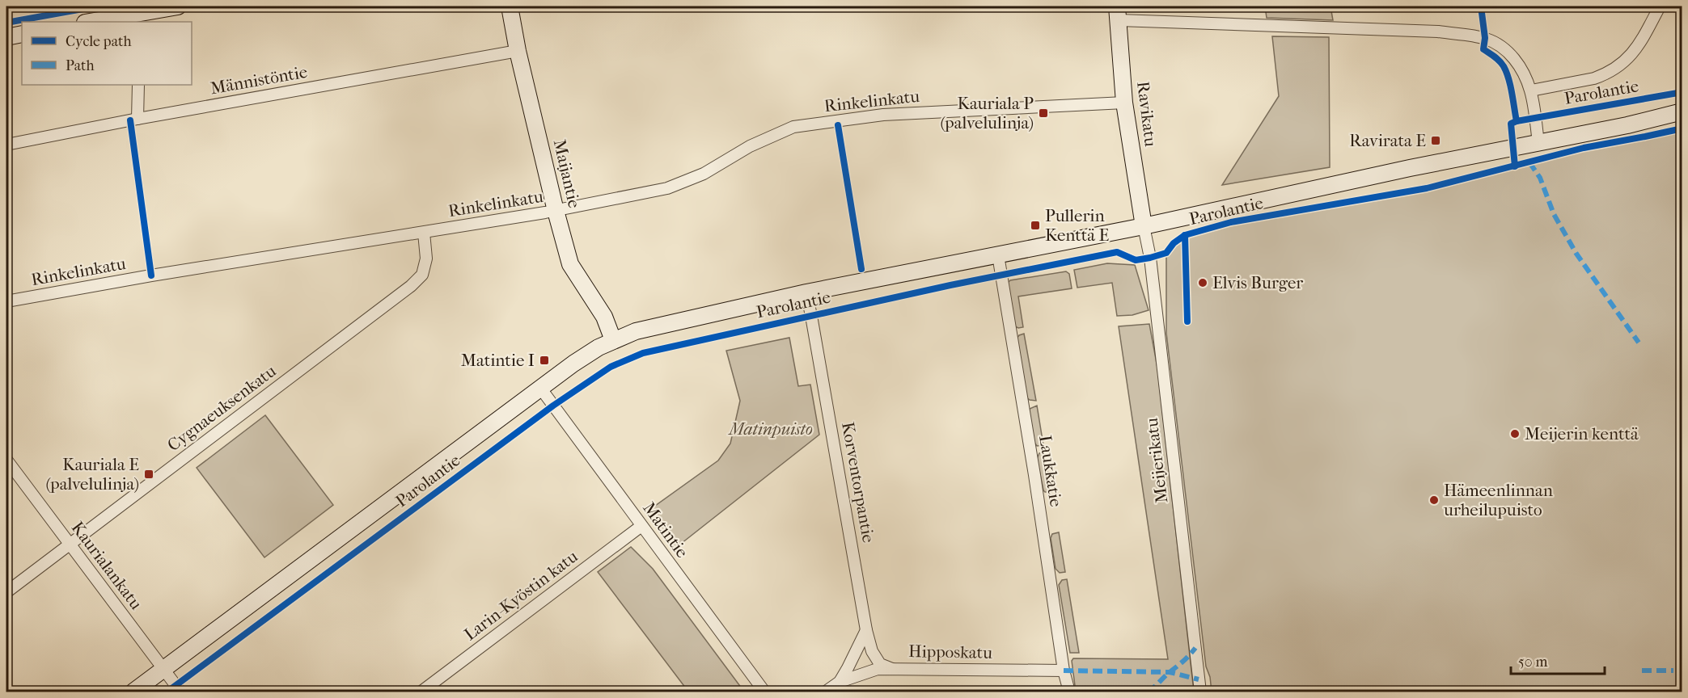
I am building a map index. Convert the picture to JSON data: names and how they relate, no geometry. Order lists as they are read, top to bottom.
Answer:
{
  "streets": {
    "main road": ["Parolantie", "Ravikatu", "Maijantie"],
    "street": [
      "Männistöntie",
      "Rinkelinkatu",
      "Cygnaeuksenkatu",
      "Meijerikatu",
      "Laukkatie",
      "Korventorpantie",
      "Matintie",
      "Kaurialankatu",
      "Larin-Kyöstin katu",
      "Hipposkatu"
    ]
  },
  "crossings": [
    ["Männistöntie", "Maijantie"],
    ["Parolantie", "Ravikatu"],
    ["Parolantie", "Maijantie"],
    ["Parolantie", "Meijerikatu"],
    ["Parolantie", "Laukkatie"],
    ["Parolantie", "Korventorpantie"],
    ["Parolantie", "Matintie"],
    ["Parolantie", "Kaurialankatu"],
    ["Rinkelinkatu", "Ravikatu"],
    ["Rinkelinkatu", "Maijantie"],
    ["Rinkelinkatu", "Cygnaeuksenkatu"],
    ["Ravikatu", "Meijerikatu"],
    ["Cygnaeuksenkatu", "Kaurialankatu"],
    ["Laukkatie", "Hipposkatu"],
    ["Korventorpantie", "Hipposkatu"],
    ["Matintie", "Larin-Kyöstin katu"]
  ],
  "parks": ["Matinpuisto"],
  "places": {
    "transit": [
      "Kauriala P (palvelulinja)",
      "Ravirata E",
      "Pullerin Kenttä E",
      "Matintie I",
      "Kauriala E (palvelulinja)"
    ],
    "other": ["Elvis Burger", "Meijerin kenttä", "Hämeenlinnan urheilupuisto"]
  },
  "legend": ["Cycle path", "Path"],
  "scale_bar": "50 m"
}
